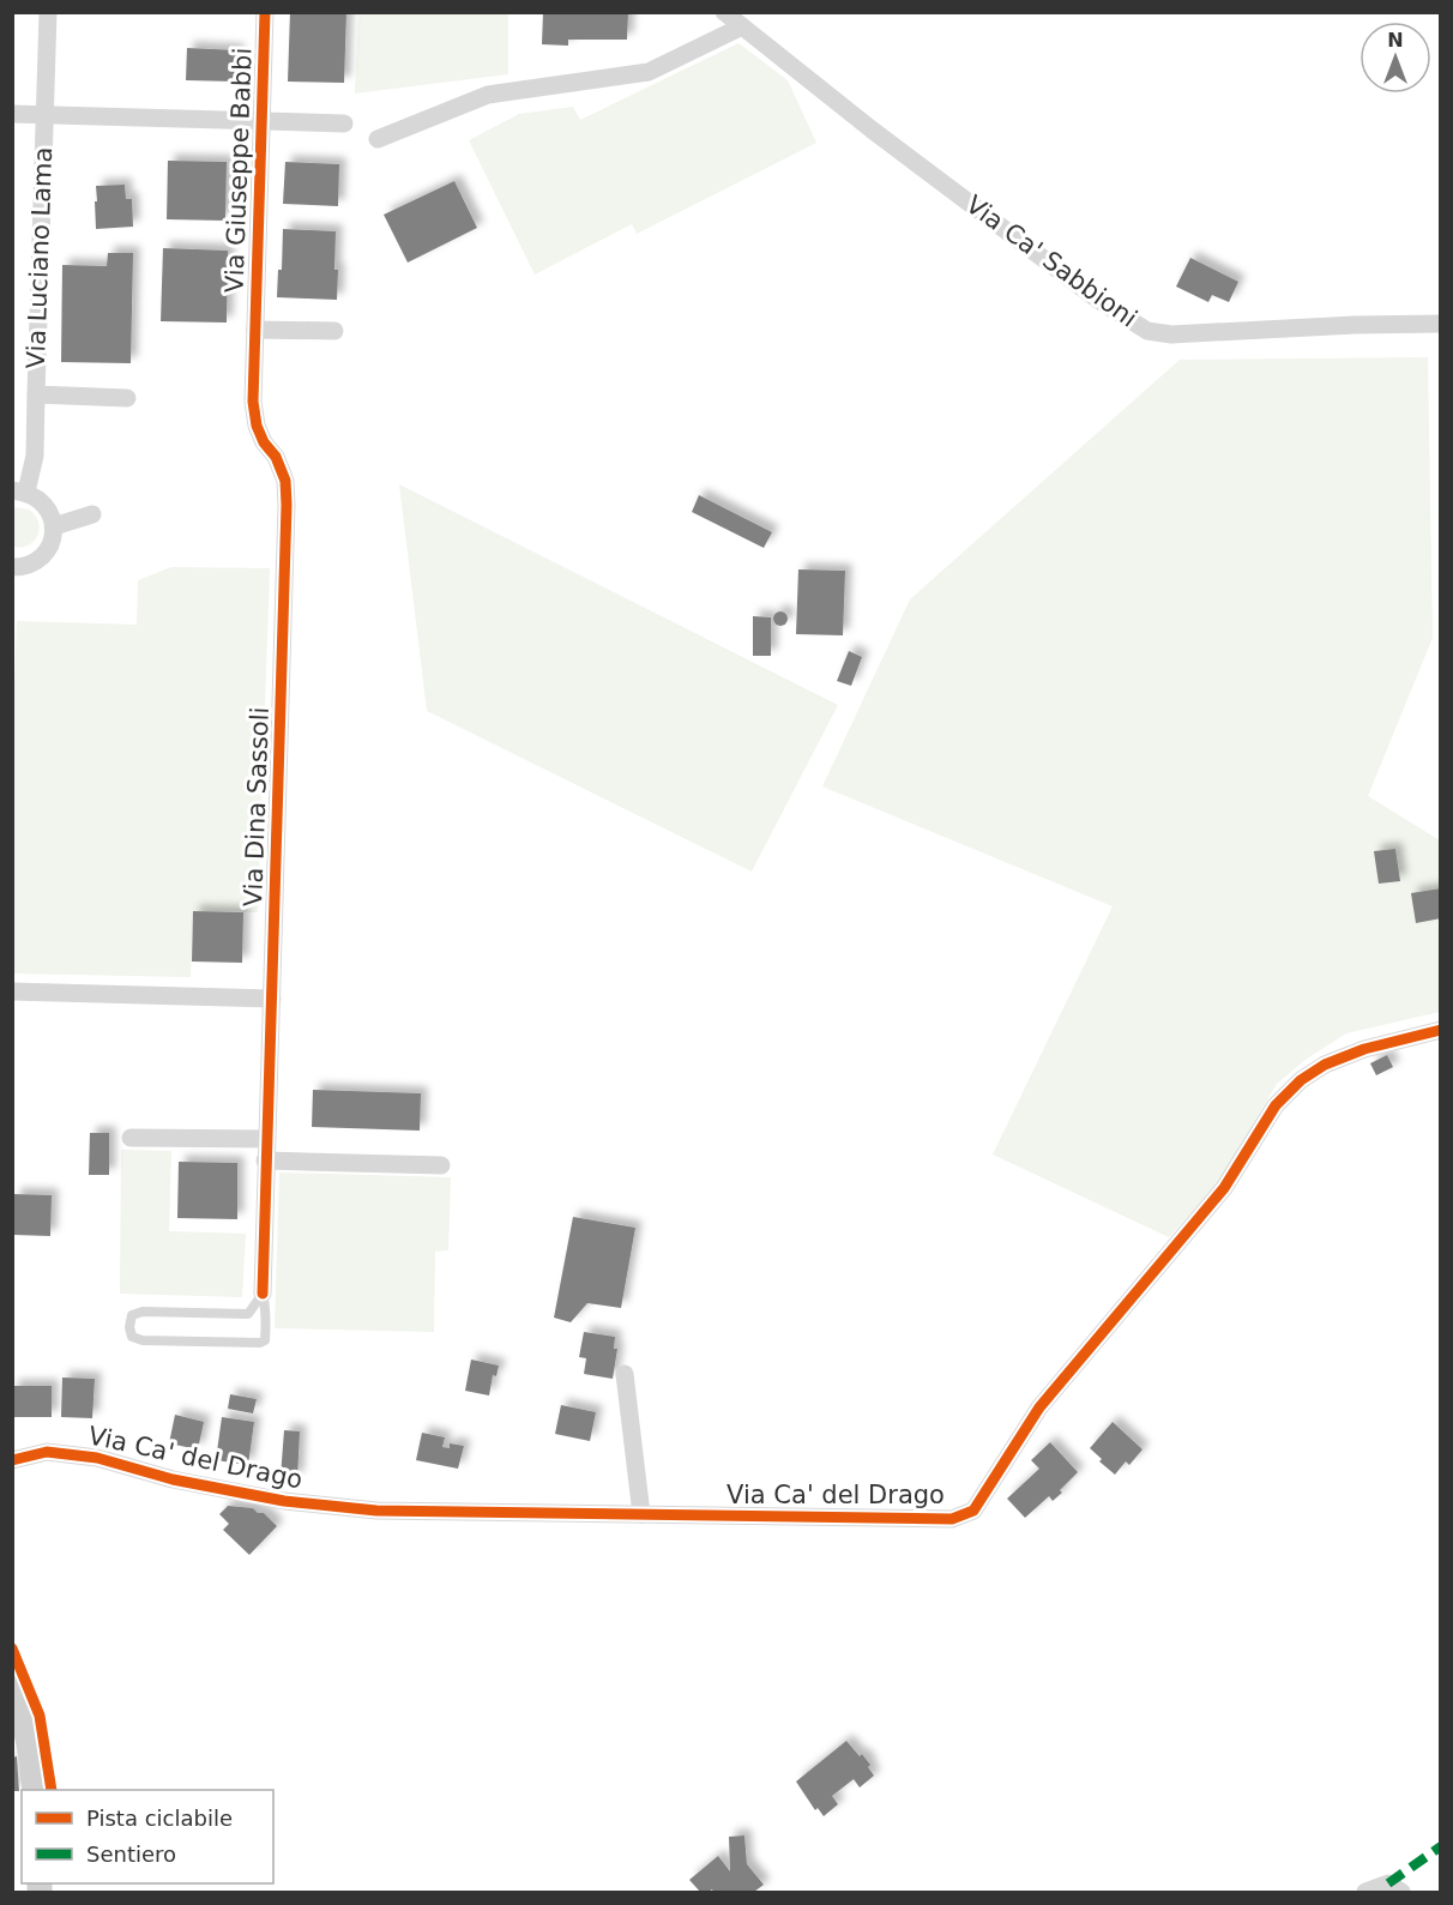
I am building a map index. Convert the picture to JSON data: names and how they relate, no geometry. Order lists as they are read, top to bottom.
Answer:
{
  "streets": {
    "street": [
      "Via Giuseppe Babbi",
      "Via Luciano Lama",
      "Via Ca' Sabbioni",
      "Via Dina Sassoli",
      "Via Ca' del Drago"
    ]
  },
  "crossings": [
    ["Via Giuseppe Babbi", "Via Luciano Lama"],
    ["Via Giuseppe Babbi", "Via Dina Sassoli"]
  ],
  "legend": ["Pista ciclabile", "Sentiero"],
  "north": "top"
}
